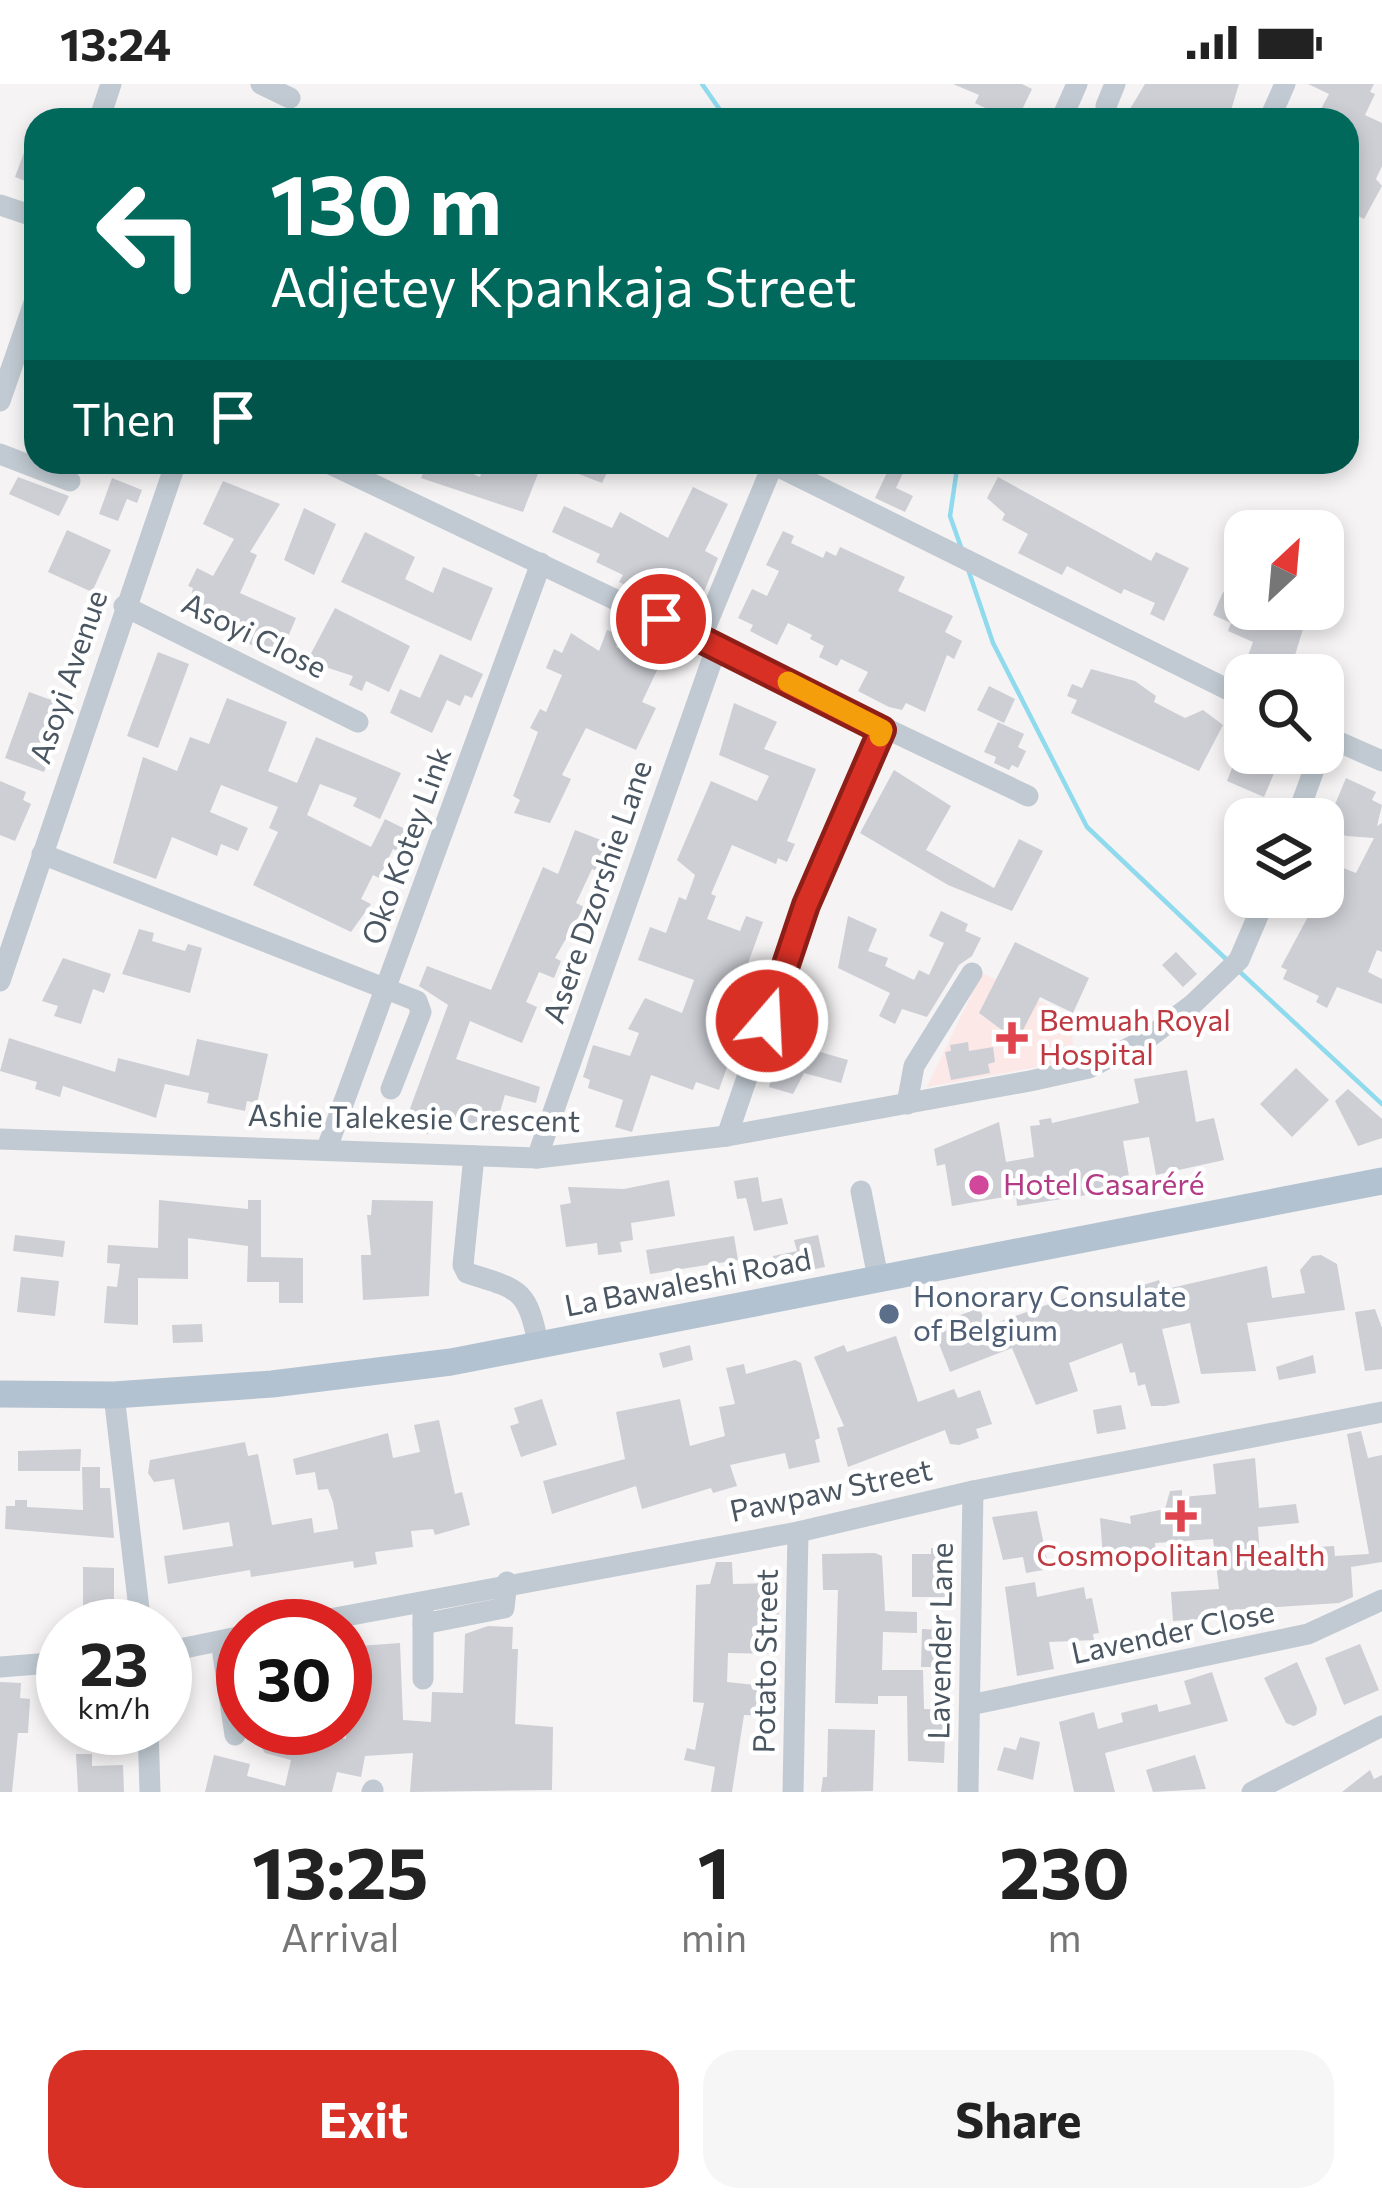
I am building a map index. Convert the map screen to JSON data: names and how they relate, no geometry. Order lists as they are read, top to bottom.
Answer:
{
  "streets": {
    "main road": ["La Bawaleshi Road"],
    "street": [
      "Asoyi Close",
      "Asoyi Avenue",
      "Oko Kotey Link",
      "Asere Dzorshie Lane",
      "Ashie Talekesie Crescent",
      "Pawpaw Street",
      "Lavender Close",
      "Lavender Lane",
      "Potato Street"
    ]
  },
  "crossings": [
    ["Asoyi Close", "Asoyi Avenue"],
    ["Oko Kotey Link", "Ashie Talekesie Crescent"],
    ["Asere Dzorshie Lane", "Ashie Talekesie Crescent"],
    ["Pawpaw Street", "Lavender Lane"],
    ["Pawpaw Street", "Potato Street"],
    ["Lavender Close", "Lavender Lane"]
  ],
  "places": {
    "health": ["Bemuah Royal Hospital", "Cosmopolitan Health"],
    "other": ["Hotel Casaréré", "Honorary Consulate of Belgium"]
  },
  "north": "top right",
  "page": {
    "status": "13:24",
    "turn": ["130 m", "Adjetey Kpankaja Street"],
    "then": "Then",
    "speed": "23 km/h",
    "limit": "30",
    "eta": [
      "13:25",
      "Arrival",
      "1",
      "min",
      "230",
      "m"
    ],
    "buttons": ["Exit", "Share"]
  }
}
